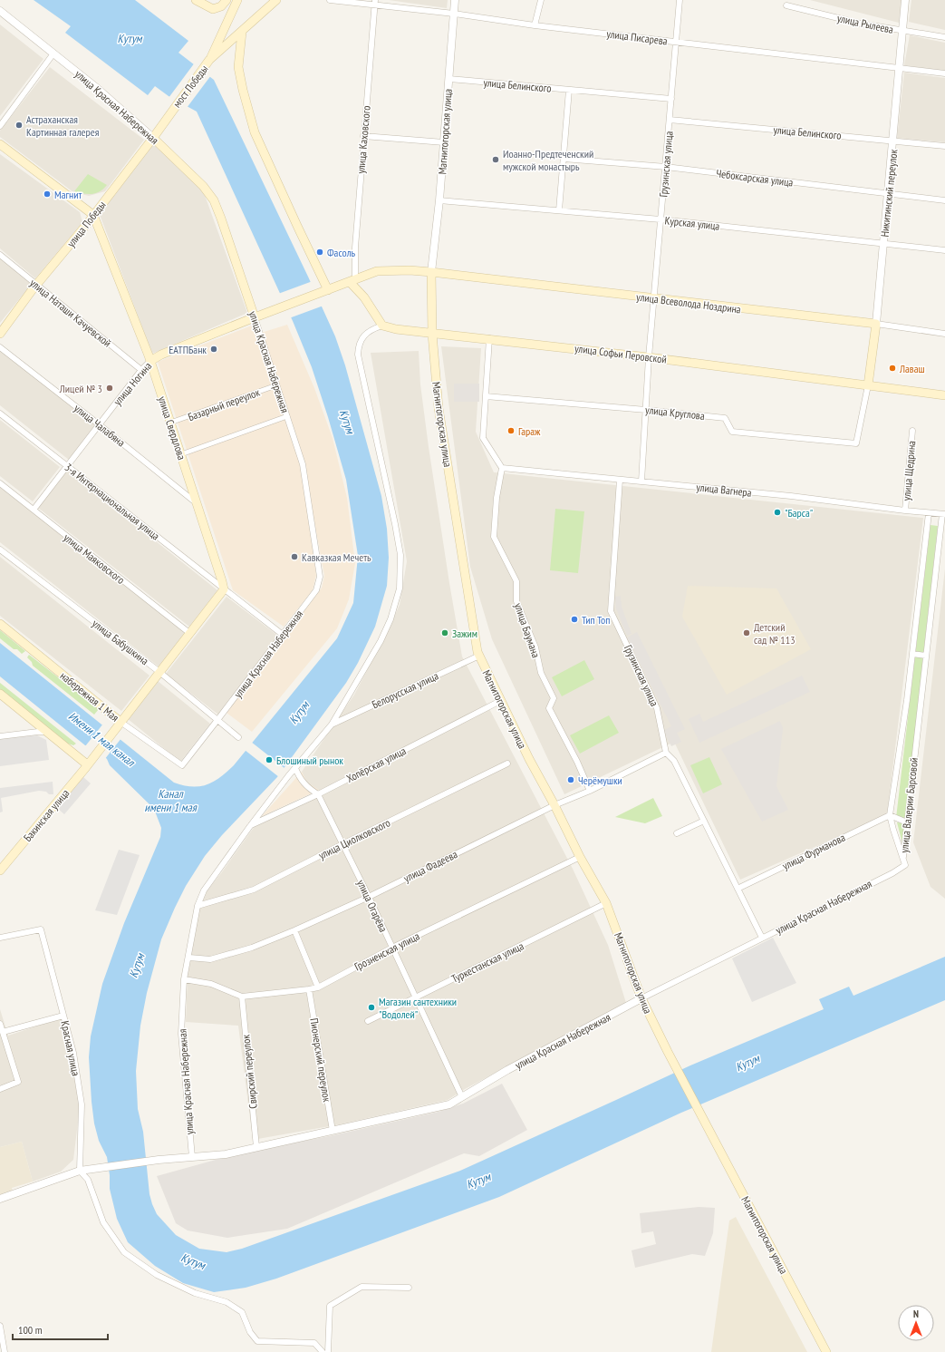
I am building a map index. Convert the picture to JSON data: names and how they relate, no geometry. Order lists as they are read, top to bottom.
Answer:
{
  "streets": {
    "main road": [
      "мост Победы",
      "улица Красная Набережная",
      "Магнитогорская улица",
      "Никитинский переулок",
      "улица Победы",
      "улица Всеволода Ноздрина",
      "улица Софьи Перовской",
      "улица Ногина",
      "улица Свердлова",
      "набережная 1 Мая",
      "Бакинская улица"
    ],
    "street": [
      "улица Рылеева",
      "улица Писарева",
      "улица Белинского",
      "улица Каховского",
      "Грузинская улица",
      "Чебоксарская улица",
      "Курская улица",
      "улица Наташи Качуевской",
      "Базарный переулок",
      "улица Круглова",
      "улица Чалабяна",
      "улица Щедрина",
      "улица Вагнера",
      "3-я Интернациональная улица",
      "улица Маяковского",
      "улица Баумана",
      "улица Бабушкина",
      "Белорусская улица",
      "Хопёрская улица",
      "улица Валерии Барсовой",
      "улица Циолковского",
      "улица Фурманова",
      "улица Фадеева",
      "улица Огарёва",
      "Грозненская улица",
      "Туркестанская улица",
      "Красная улица",
      "Пионерский переулок",
      "Свирский переулок"
    ]
  },
  "crossings": [
    ["улица Рылеева", "Никитинский переулок"],
    ["улица Писарева", "Магнитогорская улица"],
    ["улица Писарева", "улица Каховского"],
    ["улица Писарева", "Грузинская улица"],
    ["улица Писарева", "Никитинский переулок"],
    ["улица Белинского", "Магнитогорская улица"],
    ["улица Белинского", "Грузинская улица"],
    ["улица Белинского", "Никитинский переулок"],
    ["мост Победы", "улица Победы"],
    ["улица Красная Набережная", "Магнитогорская улица"],
    ["улица Красная Набережная", "Грузинская улица"],
    ["улица Красная Набережная", "улица Победы"],
    ["улица Красная Набережная", "улица Софьи Перовской"],
    ["улица Красная Набережная", "улица Ногина"],
    ["улица Красная Набережная", "Базарный переулок"],
    ["улица Красная Набережная", "3-я Интернациональная улица"],
    ["улица Красная Набережная", "улица Бабушкина"],
    ["улица Красная Набережная", "Белорусская улица"],
    ["улица Красная Набережная", "набережная 1 Мая"],
    ["улица Красная Набережная", "Хопёрская улица"],
    ["улица Красная Набережная", "улица Валерии Барсовой"],
    ["улица Красная Набережная", "улица Циолковского"],
    ["улица Красная Набережная", "улица Фадеева"],
    ["улица Красная Набережная", "улица Огарёва"],
    ["улица Красная Набережная", "Грозненская улица"],
    ["улица Красная Набережная", "Красная улица"],
    ["улица Красная Набережная", "Пионерский переулок"],
    ["улица Красная Набережная", "Свирский переулок"],
    ["Магнитогорская улица", "Курская улица"],
    ["Магнитогорская улица", "улица Всеволода Ноздрина"],
    ["Магнитогорская улица", "улица Софьи Перовской"],
    ["Магнитогорская улица", "Белорусская улица"],
    ["Магнитогорская улица", "Хопёрская улица"],
    ["Магнитогорская улица", "улица Фадеева"],
    ["Магнитогорская улица", "Грозненская улица"],
    ["Магнитогорская улица", "Туркестанская улица"],
    ["улица Каховского", "улица Всеволода Ноздрина"],
    ["Грузинская улица", "Чебоксарская улица"],
    ["Грузинская улица", "Курская улица"],
    ["Грузинская улица", "улица Всеволода Ноздрина"],
    ["Грузинская улица", "улица Софьи Перовской"],
    ["Грузинская улица", "улица Круглова"],
    ["Грузинская улица", "улица Вагнера"],
    ["Грузинская улица", "улица Фурманова"],
    ["Грузинская улица", "улица Фадеева"],
    ["Чебоксарская улица", "Никитинский переулок"],
    ["Никитинский переулок", "Курская улица"],
    ["Никитинский переулок", "улица Всеволода Ноздрина"],
    ["Никитинский переулок", "улица Софьи Перовской"],
    ["Никитинский переулок", "улица Круглова"],
    ["улица Победы", "улица Наташи Качуевской"],
    ["улица Победы", "улица Свердлова"],
    ["улица Наташи Качуевской", "улица Ногина"],
    ["улица Софьи Перовской", "улица Круглова"],
    ["улица Ногина", "улица Чалабяна"],
    ["улица Ногина", "улица Свердлова"],
    ["улица Ногина", "3-я Интернациональная улица"],
    ["улица Ногина", "улица Маяковского"],
    ["Базарный переулок", "улица Свердлова"],
    ["улица Чалабяна", "улица Свердлова"],
    ["улица Свердлова", "3-я Интернациональная улица"],
    ["улица Щедрина", "улица Вагнера"],
    ["улица Вагнера", "улица Баумана"],
    ["улица Вагнера", "улица Валерии Барсовой"],
    ["улица Баумана", "улица Фадеева"],
    ["набережная 1 Мая", "Бакинская улица"],
    ["Хопёрская улица", "улица Огарёва"],
    ["улица Валерии Барсовой", "улица Фурманова"],
    ["улица Циолковского", "улица Огарёва"],
    ["улица Фадеева", "улица Огарёва"],
    ["улица Огарёва", "Грозненская улица"],
    ["улица Огарёва", "Туркестанская улица"],
    ["Грозненская улица", "Пионерский переулок"],
    ["Грозненская улица", "Свирский переулок"]
  ],
  "water": ["Кутум", "Имени 1 мая канал", "Канал имени 1 мая"],
  "places": [
    "Астраханская Картинная галерея",
    "Иоанно-Предтеченский мужской монастырь",
    "Магнит",
    "Фасоль",
    "ЕАТПБанк",
    "Лаваш",
    "Лицей № 3",
    "Гараж",
    "\"Барса\"",
    "Кавказкая Мечеть",
    "Тип Топ",
    "Зажим",
    "Детский сад № 113",
    "Блошиный рынок",
    "Черёмушки",
    "Магазин сантехники \"Водолей\""
  ],
  "scale_bar": "100 m",
  "north": "top"
}
